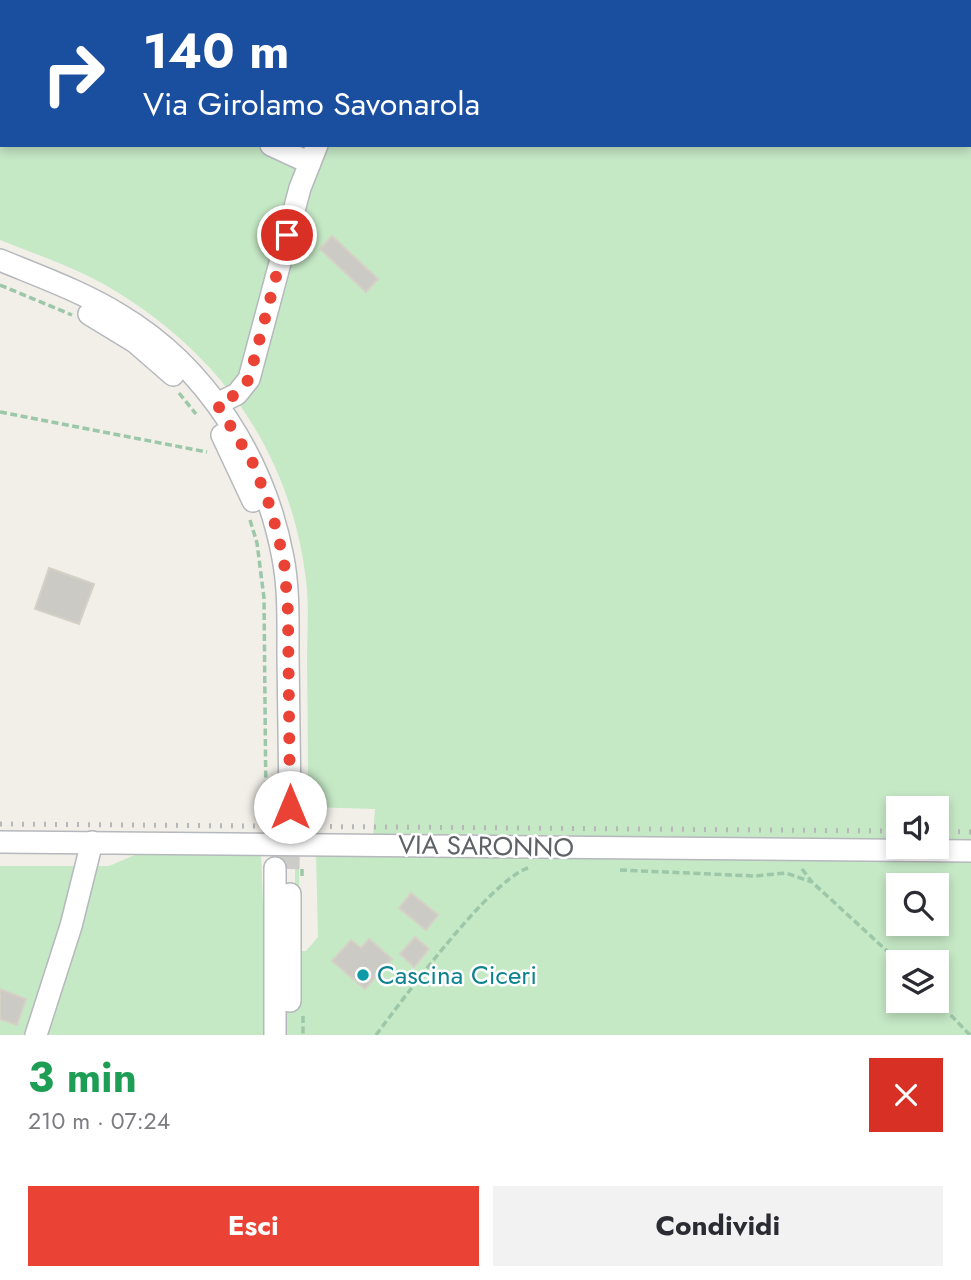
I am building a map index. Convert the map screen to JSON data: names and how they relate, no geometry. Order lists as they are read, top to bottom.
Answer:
{
  "streets": {
    "street": ["VIA SARONNO"]
  },
  "places": ["Cascina Ciceri"],
  "page": {
    "turn": ["140 m", "Via Girolamo Savonarola"],
    "heading": ["3 min", "210 m · 07:24"],
    "buttons": ["Esci", "Condividi"]
  }
}
